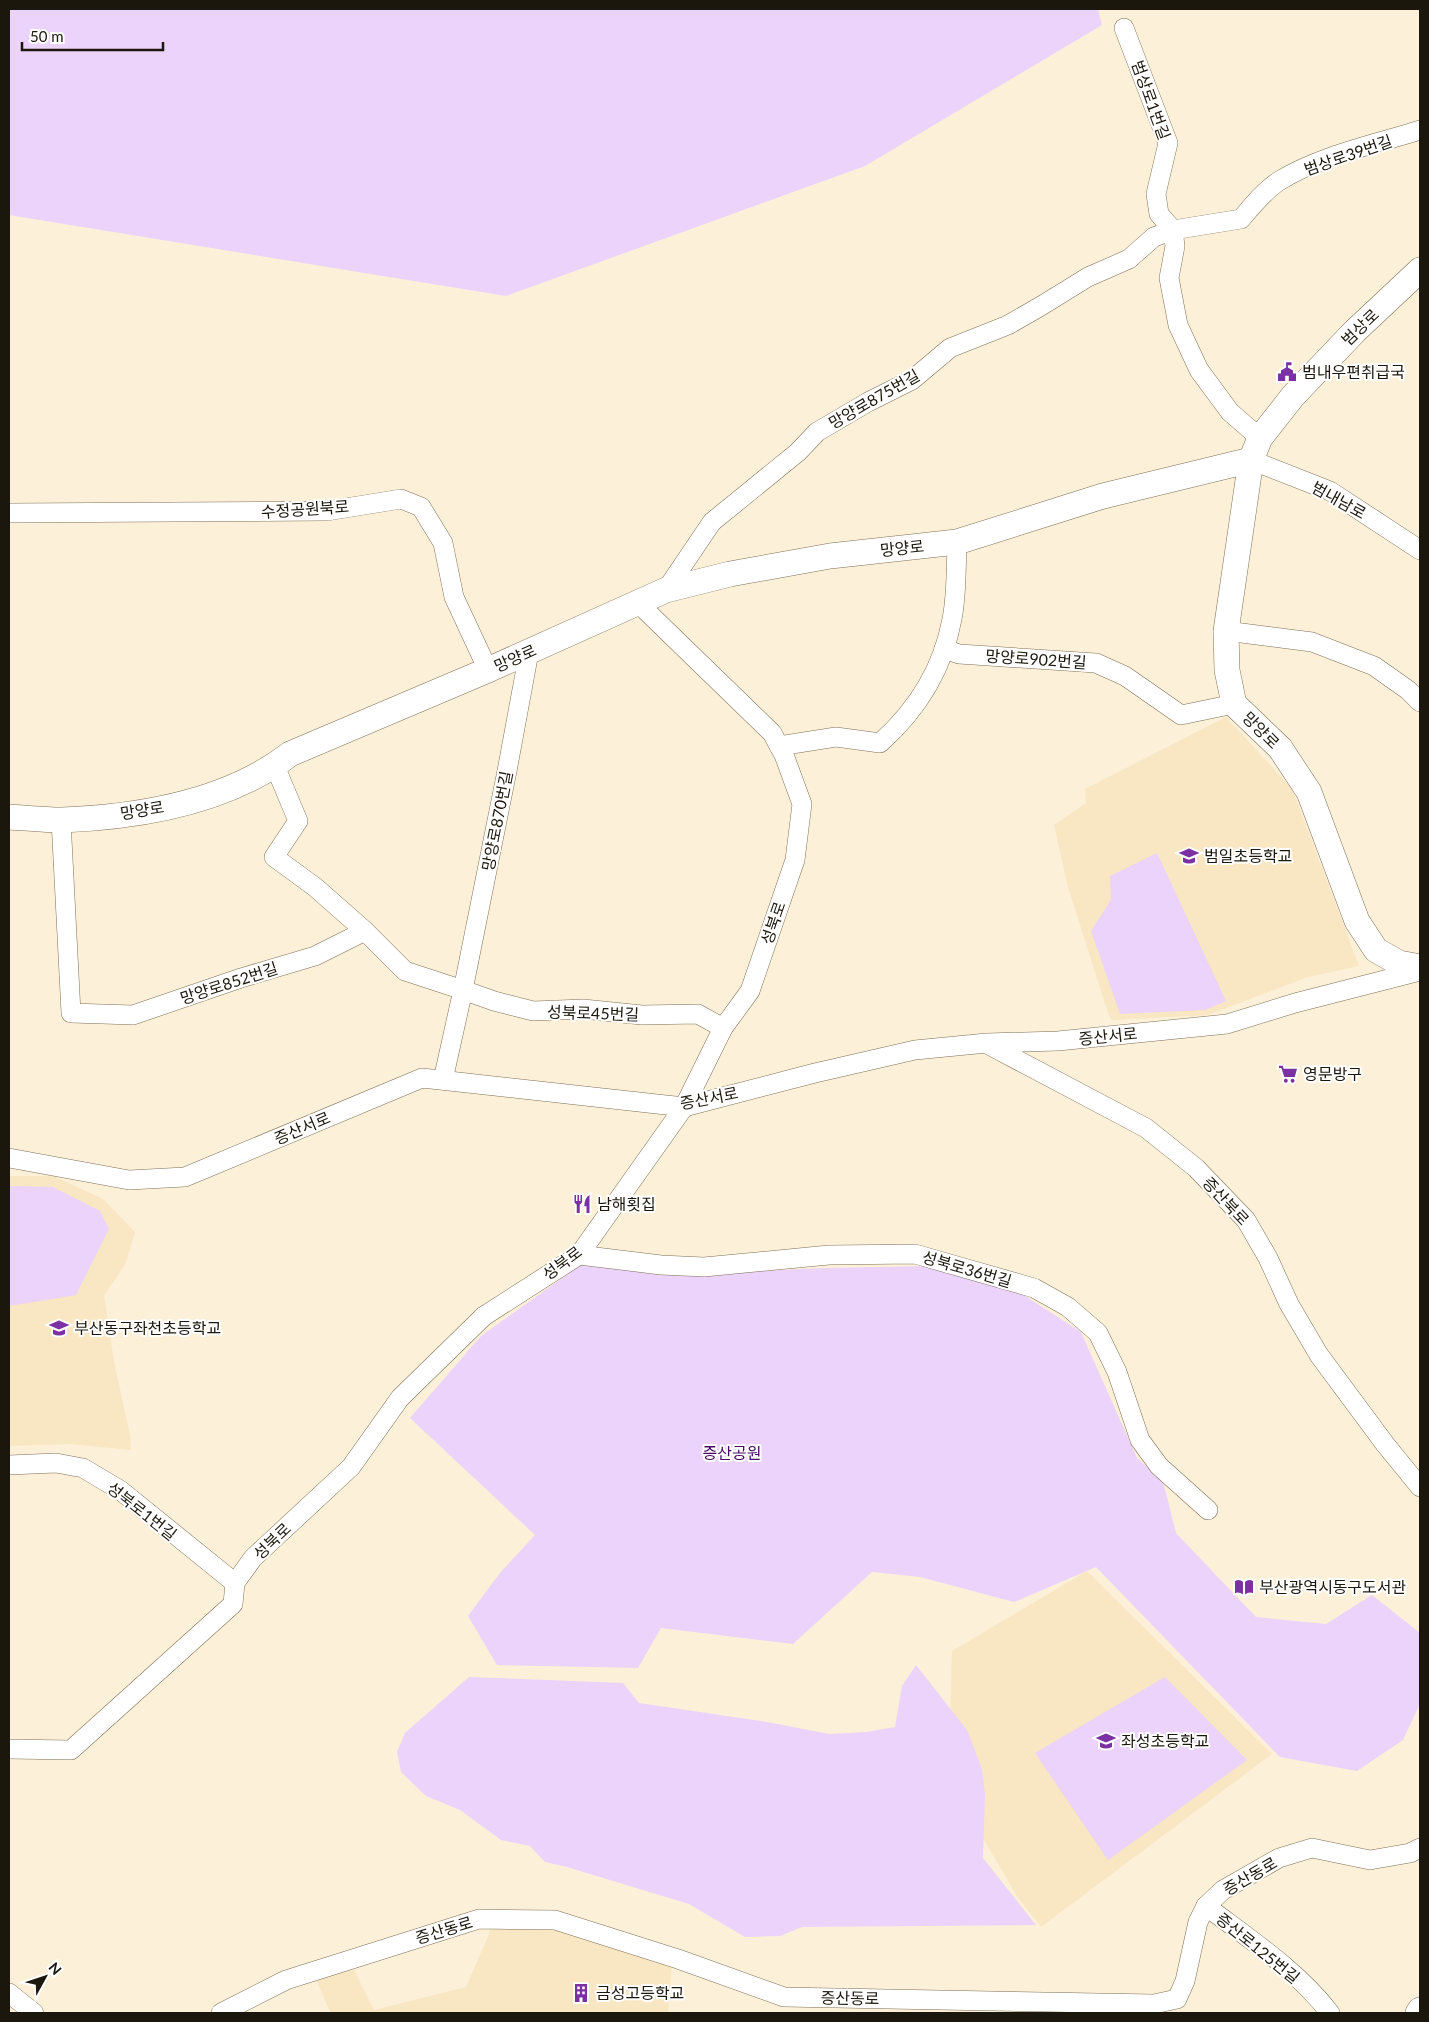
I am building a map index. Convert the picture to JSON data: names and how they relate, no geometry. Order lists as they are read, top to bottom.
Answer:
{
  "streets": {
    "main road": ["범상로", "망양로"],
    "street": [
      "범상로1번길",
      "범상로39번길",
      "망양로875번길",
      "범내남로",
      "수정공원북로",
      "망양로902번길",
      "망양로870번길",
      "성북로",
      "망양로852번길",
      "성북로45번길",
      "증산서로",
      "증산북로",
      "성북로36번길",
      "성북로1번길",
      "증산동로",
      "증산로125번길"
    ]
  },
  "crossings": [
    ["범상로1번길", "범상로39번길"],
    ["범상로1번길", "망양로875번길"],
    ["범상로39번길", "망양로875번길"],
    ["범상로", "범내남로"],
    ["범상로", "망양로"],
    ["망양로875번길", "망양로"],
    ["범내남로", "망양로"],
    ["수정공원북로", "망양로"],
    ["망양로", "망양로902번길"],
    ["망양로", "망양로870번길"],
    ["망양로", "성북로"],
    ["망양로", "망양로852번길"],
    ["망양로870번길", "성북로45번길"],
    ["성북로", "성북로45번길"],
    ["성북로", "증산서로"],
    ["성북로", "성북로36번길"],
    ["성북로", "성북로1번길"],
    ["증산서로", "증산북로"],
    ["증산동로", "증산로125번길"]
  ],
  "parks": ["증산공원"],
  "places": {
    "public building": ["범내우편취급국"],
    "school or university": ["범일초등학교", "부산동구좌천초등학교", "좌성초등학교"],
    "supermarket": ["영문방구"],
    "restaurant": ["남해횟집"],
    "library": ["부산광역시동구도서관"],
    "building": ["금성고등학교"]
  },
  "scale_bar": "50 m",
  "north": "top right"
}
